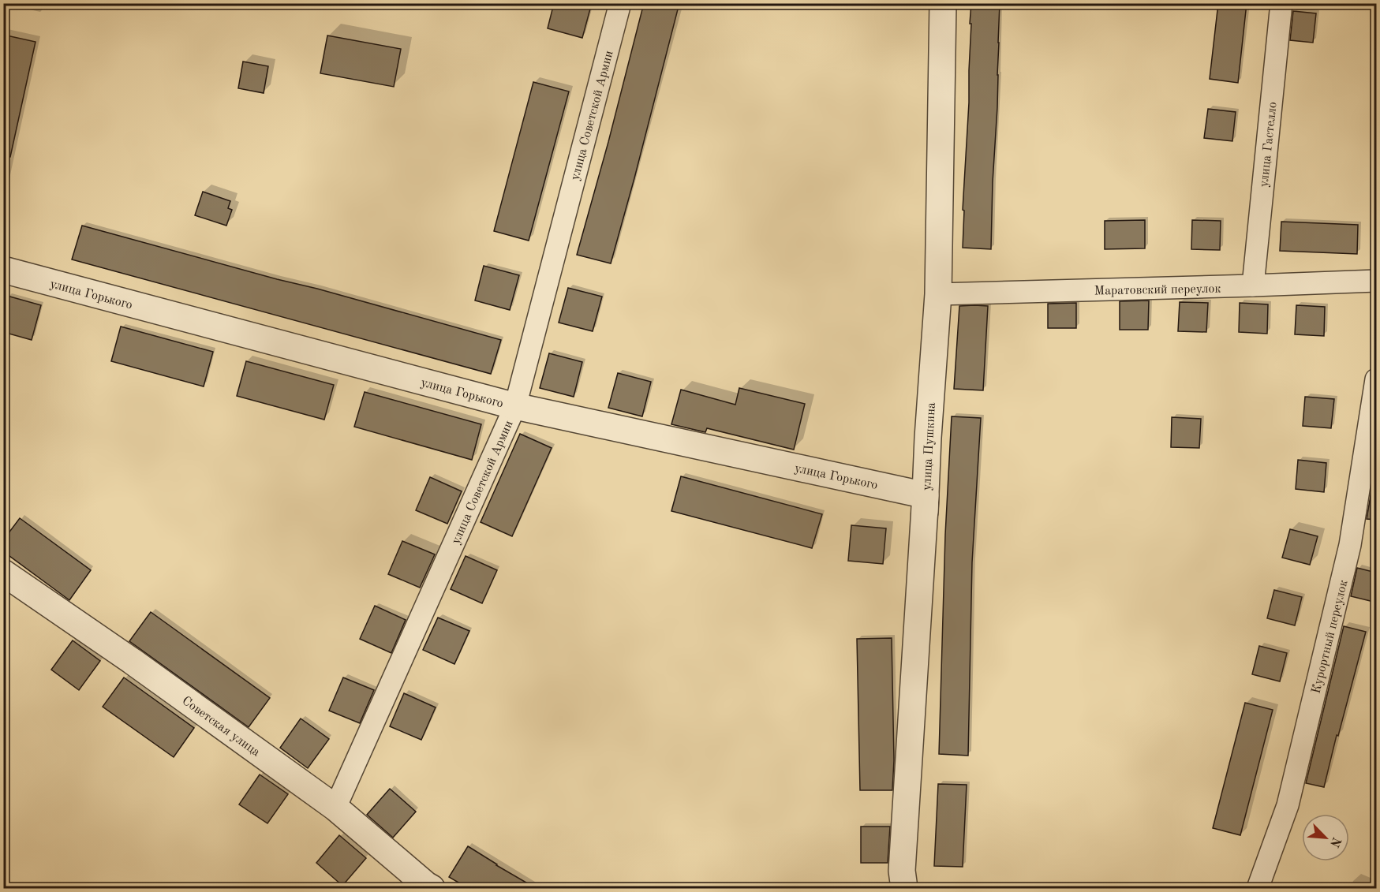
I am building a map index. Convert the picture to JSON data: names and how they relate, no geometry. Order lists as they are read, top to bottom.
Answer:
{
  "streets": {
    "street": [
      "улица Советской Армии",
      "улица Гастелло",
      "Маратовский переулок",
      "улица Горького",
      "улица Пушкина",
      "Курортный переулок",
      "Советская улица"
    ]
  },
  "crossings": [
    ["улица Советской Армии", "улица Горького"],
    ["улица Советской Армии", "Советская улица"],
    ["улица Гастелло", "Маратовский переулок"],
    ["Маратовский переулок", "улица Пушкина"],
    ["улица Горького", "улица Пушкина"]
  ],
  "north": "bottom right"
}
